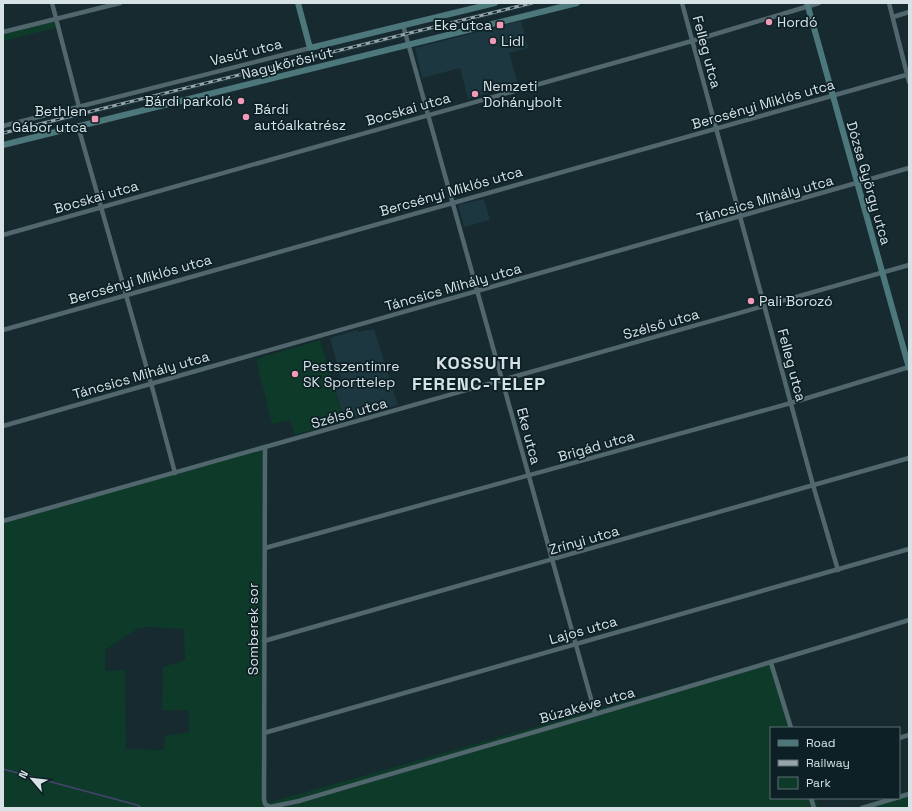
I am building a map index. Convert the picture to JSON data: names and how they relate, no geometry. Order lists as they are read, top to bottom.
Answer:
{
  "streets": {
    "street": [
      "Vasút utca",
      "Felleg utca",
      "Nagykőrösi út",
      "Bercsényi Miklós utca",
      "Bocskai utca",
      "Dózsa György utca",
      "Táncsics Mihály utca",
      "Szélső utca",
      "Eke utca",
      "Brigád utca",
      "Zrínyi utca",
      "Somberek sor",
      "Lajos utca",
      "Búzakéve utca"
    ]
  },
  "crossings": [
    ["Vasút utca", "Eke utca"],
    ["Felleg utca", "Bercsényi Miklós utca"],
    ["Felleg utca", "Bocskai utca"],
    ["Felleg utca", "Táncsics Mihály utca"],
    ["Felleg utca", "Szélső utca"],
    ["Felleg utca", "Brigád utca"],
    ["Felleg utca", "Zrínyi utca"],
    ["Felleg utca", "Lajos utca"],
    ["Nagykőrösi út", "Eke utca"],
    ["Bercsényi Miklós utca", "Dózsa György utca"],
    ["Bercsényi Miklós utca", "Eke utca"],
    ["Bocskai utca", "Dózsa György utca"],
    ["Bocskai utca", "Eke utca"],
    ["Dózsa György utca", "Táncsics Mihály utca"],
    ["Dózsa György utca", "Szélső utca"],
    ["Dózsa György utca", "Brigád utca"],
    ["Táncsics Mihály utca", "Eke utca"],
    ["Szélső utca", "Eke utca"],
    ["Szélső utca", "Somberek sor"],
    ["Eke utca", "Brigád utca"],
    ["Eke utca", "Zrínyi utca"],
    ["Eke utca", "Lajos utca"],
    ["Eke utca", "Búzakéve utca"],
    ["Brigád utca", "Somberek sor"],
    ["Zrínyi utca", "Somberek sor"],
    ["Somberek sor", "Lajos utca"],
    ["Somberek sor", "Búzakéve utca"]
  ],
  "districts": ["KOSSUTH FERENC-TELEP"],
  "places": {
    "other": [
      "Hordó",
      "Lidl",
      "Nemzeti Dohánybolt",
      "Bárdi parkoló",
      "Bárdi autóalkatrész",
      "Pali Borozó",
      "Pestszentimre SK Sporttelep"
    ],
    "transit": ["Eke utca", "Bethlen Gábor utca"]
  },
  "legend": ["Road", "Railway", "Park"],
  "north": "top left"
}
